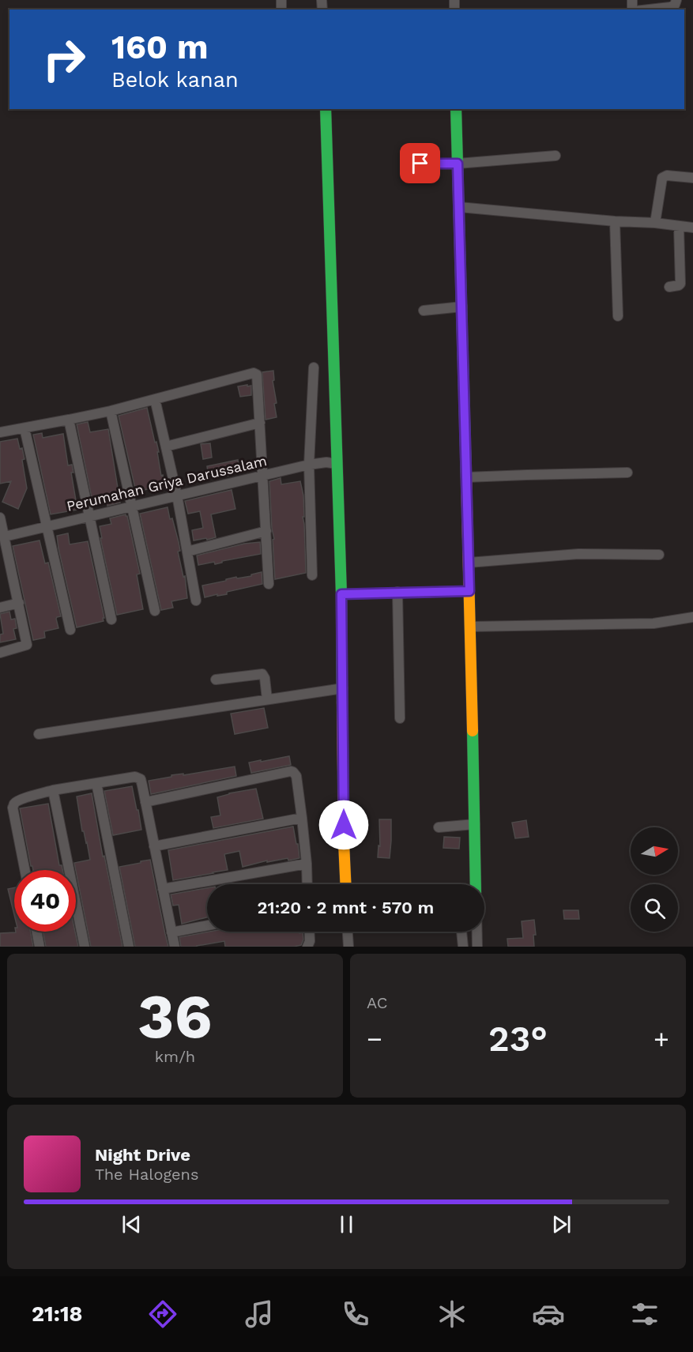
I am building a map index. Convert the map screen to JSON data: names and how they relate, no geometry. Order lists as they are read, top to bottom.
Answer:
{
  "streets": {
    "street": ["Perumahan Griya Darussalam"]
  },
  "north": "right",
  "page": {
    "turn": ["160 m", "Belok kanan"],
    "limit": "40",
    "trip": "21:20 · 2 mnt · 570 m",
    "tile": [
      ["36", "km/h"],
      "AC"
    ],
    "heat": ["−", "23°", "+"],
    "song": ["Night Drive", "The Halogens"],
    "tabs": "21:18"
  }
}
